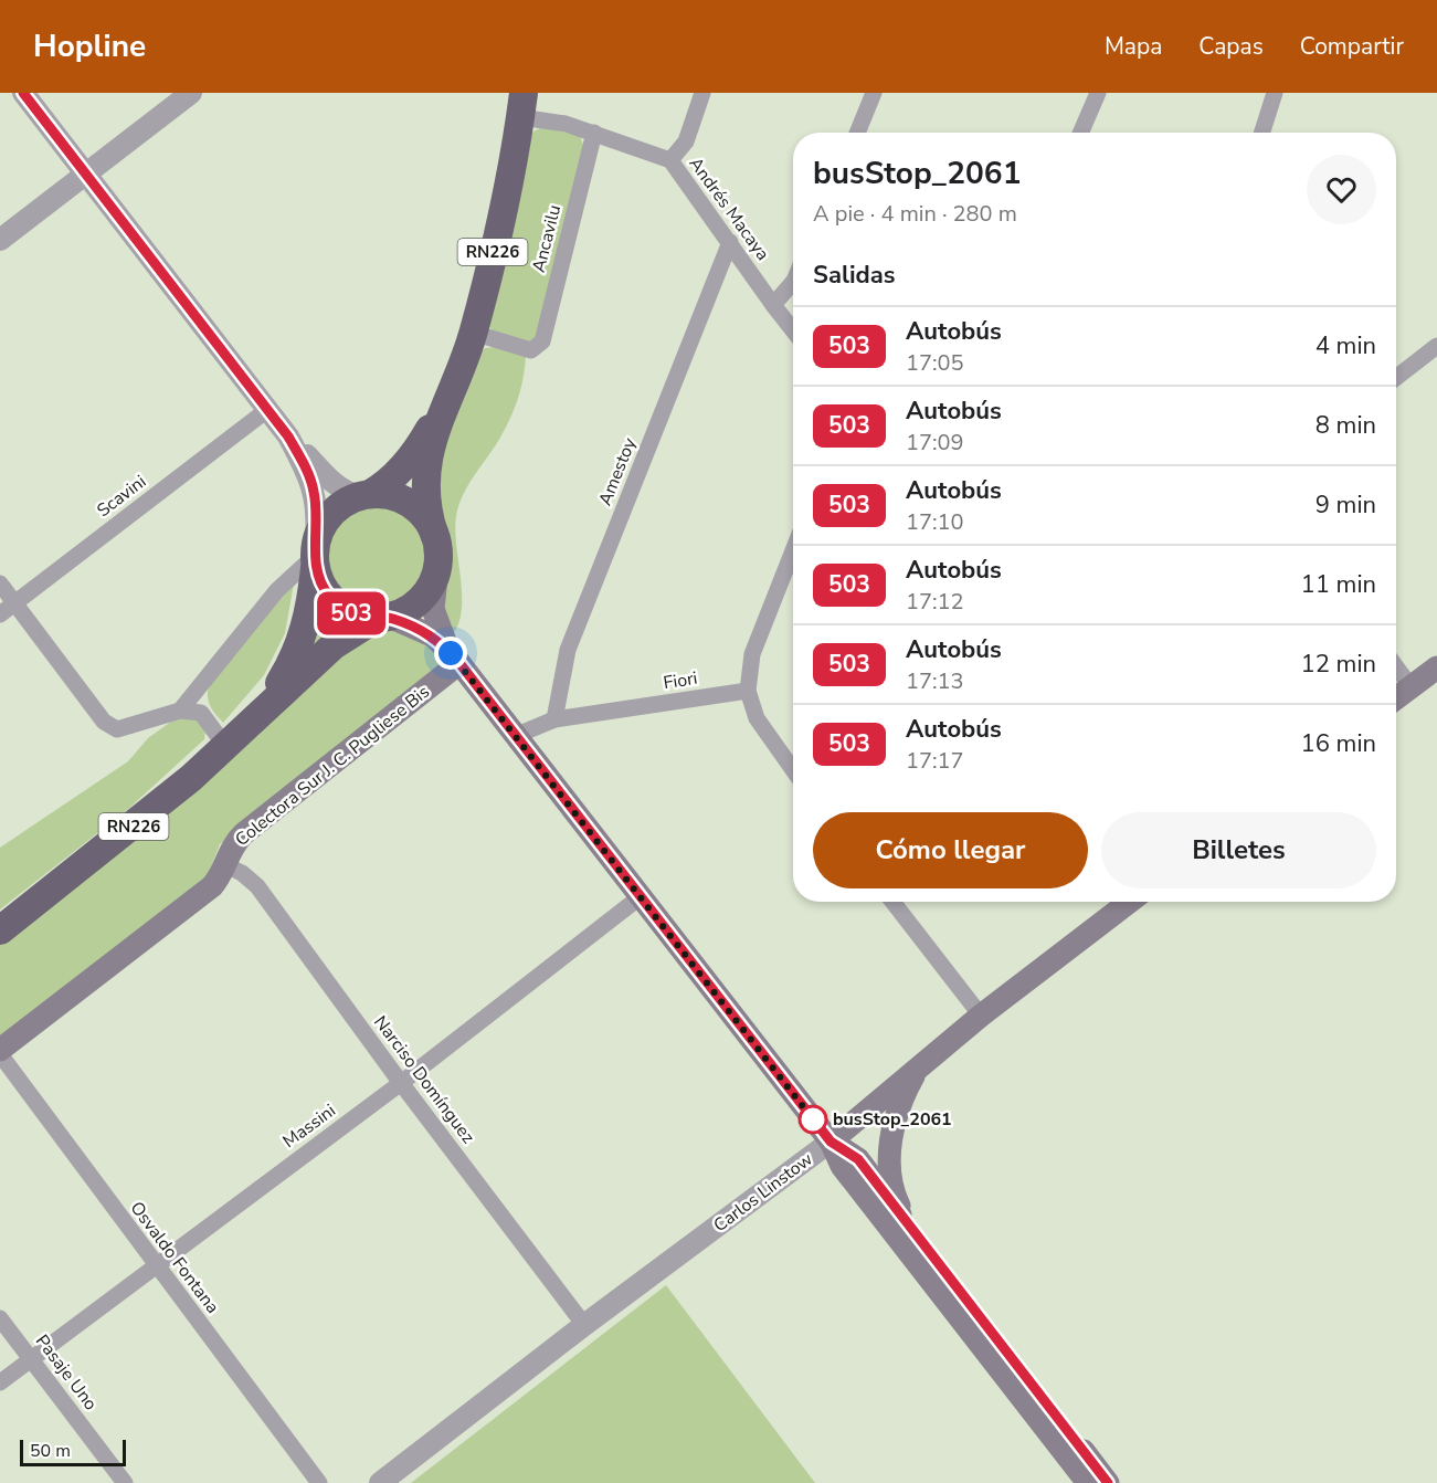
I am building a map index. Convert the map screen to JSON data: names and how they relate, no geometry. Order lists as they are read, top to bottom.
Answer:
{
  "streets": {
    "highway": ["RN226"],
    "main road": ["Colectora Sur J. C. Pugliese Bis", "Carlos Linstow"],
    "street": [
      "Andrés Macaya",
      "Ancavilu",
      "Amestoy",
      "Scavini",
      "Fiori",
      "Narciso Domínguez",
      "Massini",
      "Osvaldo Fontana",
      "Pasaje Uno"
    ]
  },
  "crossings": [
    ["Andrés Macaya", "Ancavilu"],
    ["Andrés Macaya", "RN226"],
    ["Andrés Macaya", "Amestoy"],
    ["Ancavilu", "RN226"],
    ["Amestoy", "Fiori"],
    ["Colectora Sur J. C. Pugliese Bis", "Narciso Domínguez"],
    ["Colectora Sur J. C. Pugliese Bis", "Osvaldo Fontana"],
    ["Narciso Domínguez", "Massini"],
    ["Narciso Domínguez", "Carlos Linstow"],
    ["Massini", "Osvaldo Fontana"],
    ["Massini", "Pasaje Uno"]
  ],
  "places": ["busStop_2061"],
  "lines": ["bus line 503"],
  "scale_bar": "50 m",
  "page": {
    "header": "Hopline",
    "nav": ["Mapa", "Capas", "Compartir"],
    "on_map": "503",
    "heading": [
      ["busStop_2061", "A pie · 4 min · 280 m"],
      "Salidas"
    ],
    "list": [
      {
        "mark": "503",
        "name": "Autobús",
        "note": "17:05",
        "value": "4 min"
      },
      {
        "mark": "503",
        "name": "Autobús",
        "note": "17:09",
        "value": "8 min"
      },
      {
        "mark": "503",
        "name": "Autobús",
        "note": "17:10",
        "value": "9 min"
      },
      {
        "mark": "503",
        "name": "Autobús",
        "note": "17:12",
        "value": "11 min"
      },
      {
        "mark": "503",
        "name": "Autobús",
        "note": "17:13",
        "value": "12 min"
      },
      {
        "mark": "503",
        "name": "Autobús",
        "note": "17:17",
        "value": "16 min"
      }
    ],
    "buttons": ["Cómo llegar", "Billetes"],
    "scale": "50 m"
  }
}
